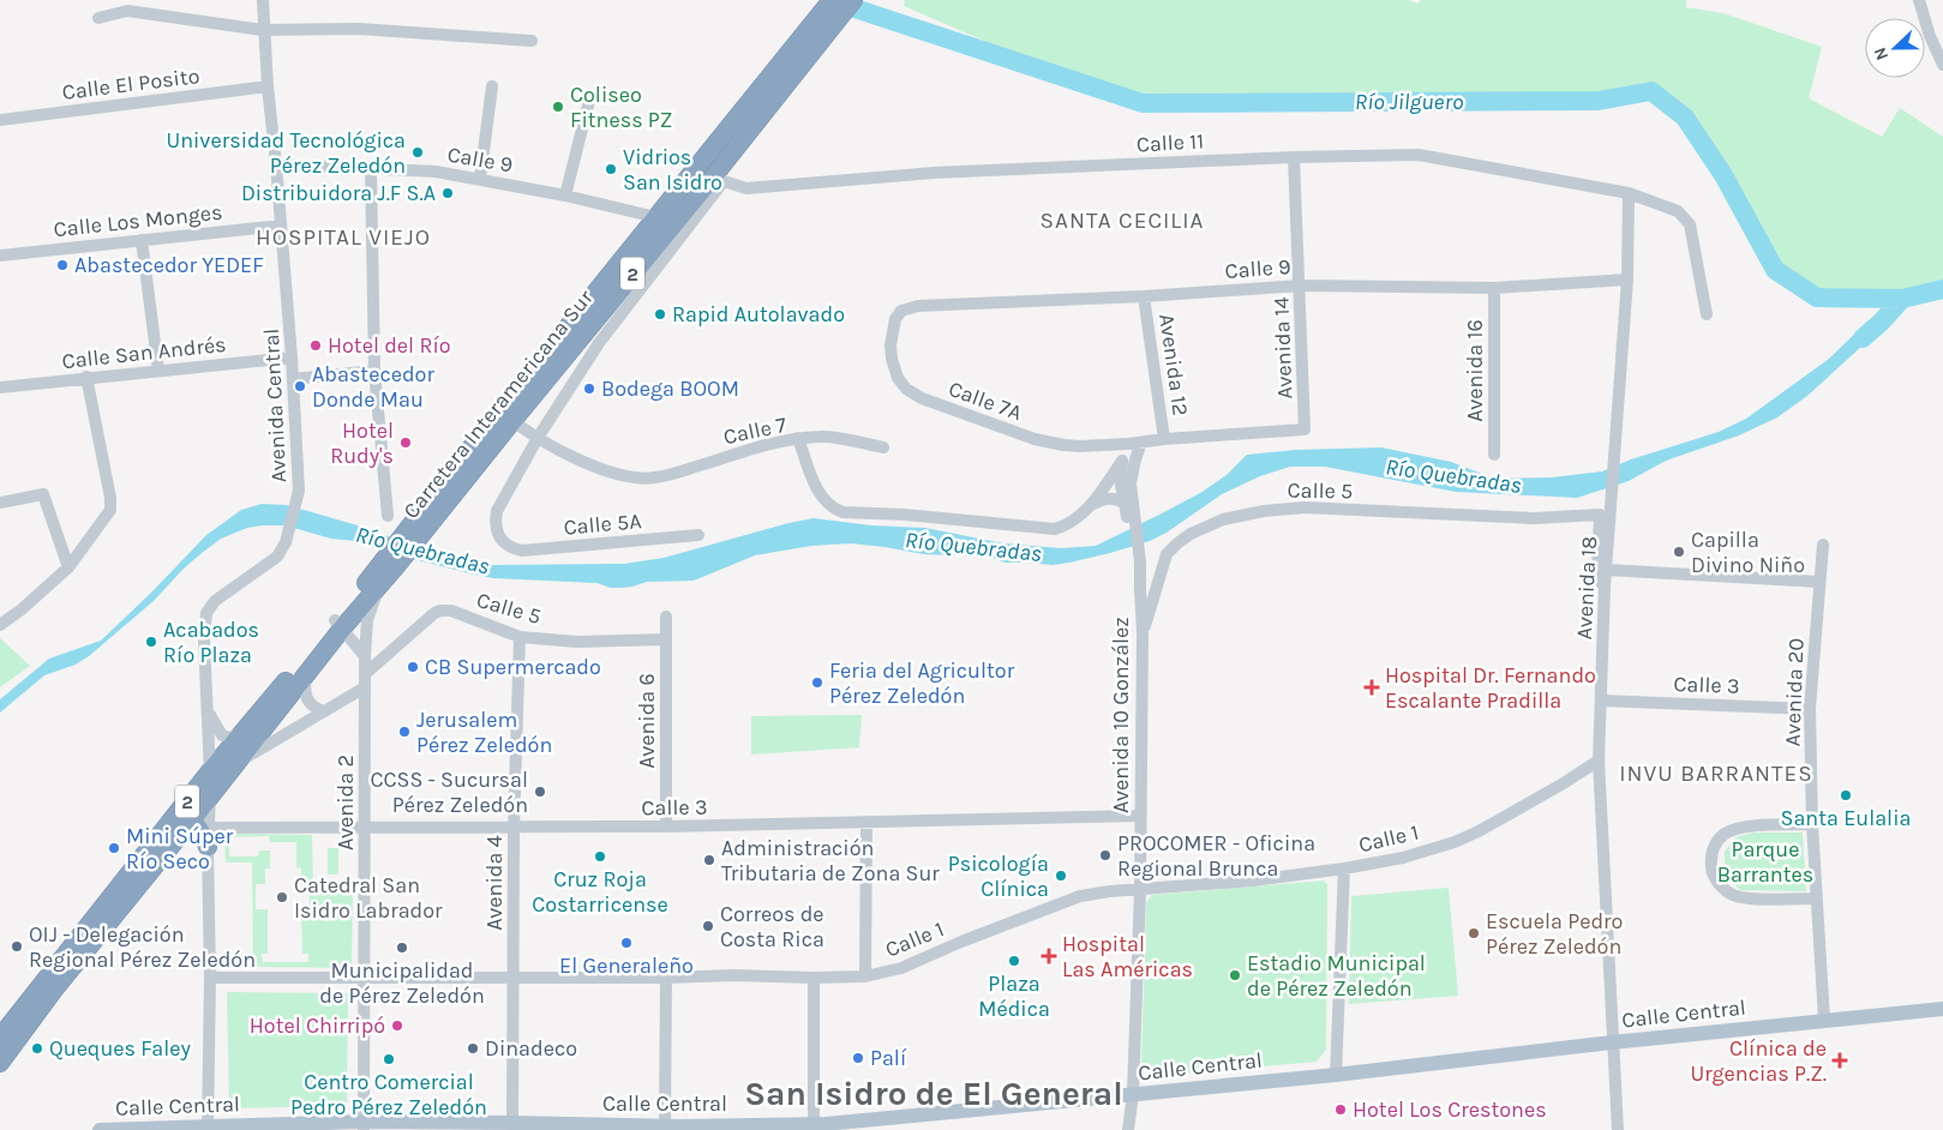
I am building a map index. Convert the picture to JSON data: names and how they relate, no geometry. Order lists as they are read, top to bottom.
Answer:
{
  "streets": {
    "highway": ["2", "Carretera Interamericana Sur"],
    "main road": ["Calle Central"],
    "street": [
      "Calle El Posito",
      "Calle 11",
      "Calle 9",
      "Calle Los Monges",
      "Avenida 14",
      "Calle San Andrés",
      "Avenida 12",
      "Avenida 16",
      "Calle 7A",
      "Avenida Central",
      "Calle 7",
      "Calle 5",
      "Calle 5A",
      "Avenida 18",
      "Calle 3",
      "Avenida 20",
      "Avenida 10 González",
      "Avenida 6",
      "Avenida 2",
      "Calle 1",
      "Avenida 4"
    ]
  },
  "crossings": [
    ["Calle El Posito", "Avenida Central"],
    ["Calle 11", "Avenida 14"],
    ["Calle 11", "Carretera Interamericana Sur"],
    ["Calle 11", "Avenida 18"],
    ["Calle 9", "Avenida 14"],
    ["Calle 9", "Avenida 12"],
    ["Calle 9", "Avenida 16"],
    ["Calle 9", "Calle 7A"],
    ["Calle 9", "Carretera Interamericana Sur"],
    ["Calle 9", "Avenida Central"],
    ["Calle 9", "Avenida 18"],
    ["Calle Los Monges", "Avenida Central"],
    ["Avenida 14", "Avenida 12"],
    ["Calle San Andrés", "Avenida Central"],
    ["Calle 7A", "Avenida 10 González"],
    ["Carretera Interamericana Sur", "Avenida Central"],
    ["Carretera Interamericana Sur", "Calle 7"],
    ["Carretera Interamericana Sur", "Calle 5"],
    ["Carretera Interamericana Sur", "Avenida 2"],
    ["Avenida Central", "Calle 3"],
    ["Avenida Central", "Calle 1"],
    ["Avenida Central", "Calle Central"],
    ["Calle 7", "Calle 5A"],
    ["Calle 7", "Avenida 10 González"],
    ["Calle 5", "Avenida 18"],
    ["Calle 5", "Avenida 10 González"],
    ["Calle 5", "Avenida 6"],
    ["Calle 5", "Avenida 2"],
    ["Calle 5", "Avenida 4"],
    ["Avenida 18", "Calle 3"],
    ["Avenida 18", "Calle 1"],
    ["Avenida 18", "Calle Central"],
    ["Calle 3", "Avenida 20"],
    ["Calle 3", "Avenida 10 González"],
    ["Calle 3", "Avenida 6"],
    ["Calle 3", "Avenida 2"],
    ["Calle 3", "Avenida 4"],
    ["Avenida 20", "Calle Central"],
    ["Avenida 10 González", "Calle 1"],
    ["Avenida 10 González", "Calle Central"],
    ["Avenida 2", "Calle 1"],
    ["Avenida 2", "Calle Central"],
    ["Calle 1", "Avenida 4"],
    ["Avenida 4", "Calle Central"]
  ],
  "districts": [
    "SANTA CECILIA",
    "HOSPITAL VIEJO",
    "INVU BARRANTES",
    "San Isidro de El General"
  ],
  "water": ["Río Jilguero", "Río Quebradas"],
  "parks": ["Parque Barrantes"],
  "places": {
    "other": [
      "Coliseo Fitness PZ",
      "Universidad Tecnológica Pérez Zeledón",
      "Vidrios San Isidro",
      "Distribuidora J.F S.A",
      "Abastecedor YEDEF",
      "Rapid Autolavado",
      "Hotel del Río",
      "Abastecedor Donde Mau",
      "Bodega BOOM",
      "Hotel Rudy's",
      "Capilla Divino Niño",
      "Acabados Río Plaza",
      "CB Supermercado",
      "Feria del Agricultor Pérez Zeledón",
      "Jerusalem Pérez Zeledón",
      "CCSS - Sucursal Pérez Zeledón",
      "Santa Eulalia",
      "Mini Súper Río Seco",
      "PROCOMER - Oficina Regional Brunca",
      "Cruz Roja Costarricense",
      "Administración Tributaria de Zona Sur",
      "Psicología Clínica",
      "Catedral San Isidro Labrador",
      "Correos de Costa Rica",
      "Escuela Pedro Pérez Zeledón",
      "El Generaleño",
      "OIJ - Delegación Regional Pérez Zeledón",
      "Municipalidad de Pérez Zeledón",
      "Plaza Médica",
      "Estadio Municipal de Pérez Zeledón",
      "Hotel Chirripó",
      "Queques Faley",
      "Dinadeco",
      "Palí",
      "Centro Comercial Pedro Pérez Zeledón",
      "Hotel Los Crestones"
    ],
    "health": ["Hospital Dr. Fernando Escalante Pradilla", "Hospital Las Américas", "Clínica de Urgencias P.Z."]
  },
  "north": "left"
}
